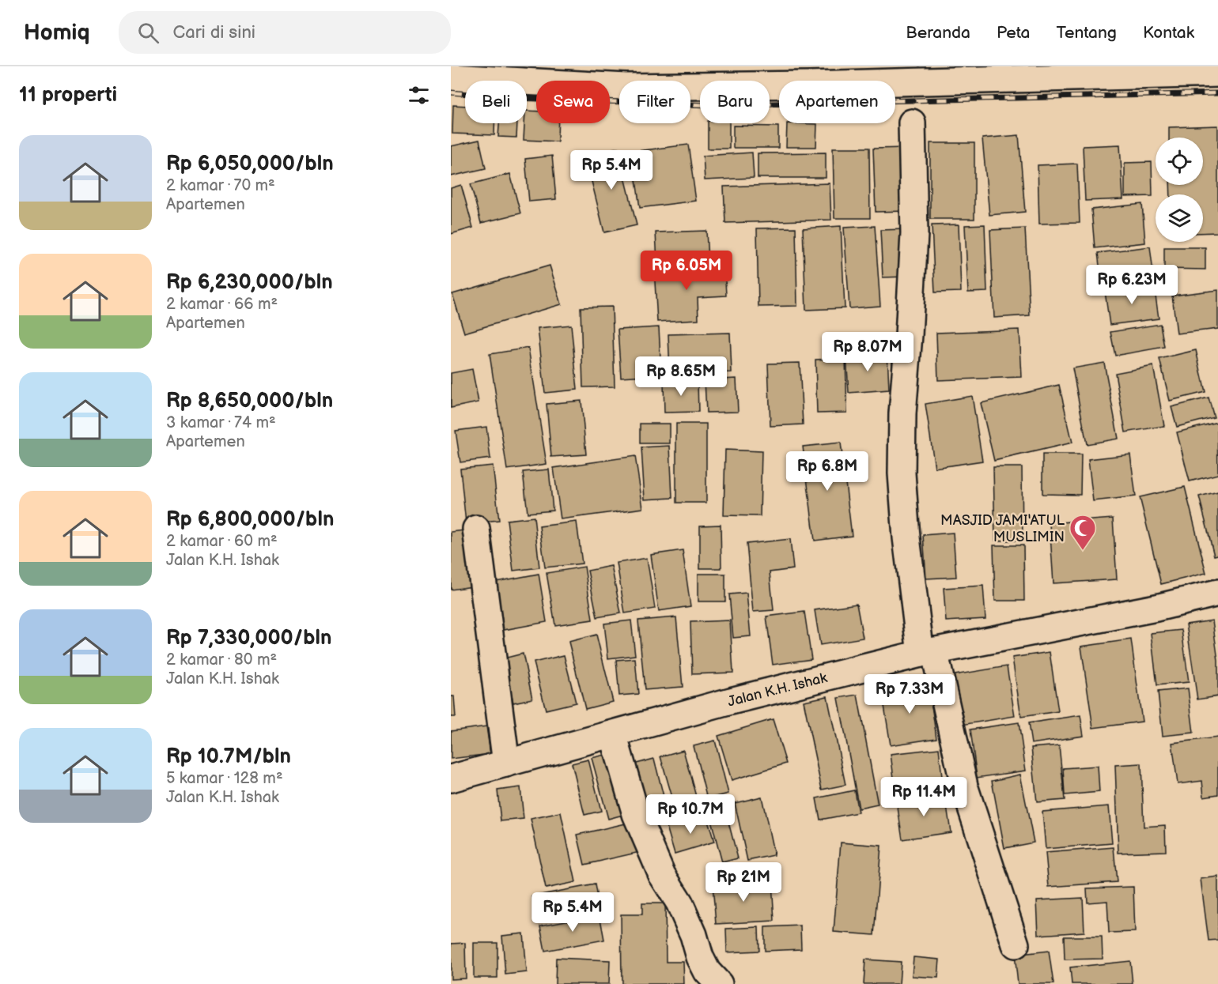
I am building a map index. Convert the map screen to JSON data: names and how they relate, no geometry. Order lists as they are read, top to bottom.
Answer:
{
  "streets": {
    "street": ["Jalan K.H. Ishak"]
  },
  "places": {
    "mosque": ["MASJID JAMI'ATUL MUSLIMIN"]
  },
  "page": {
    "header": "Homiq",
    "search": "Cari di sini",
    "nav": [
      "Beranda",
      "Peta",
      "Tentang",
      "Kontak"
    ],
    "heading": "11 properti",
    "chip": [
      "Beli",
      "Sewa",
      "Filter",
      "Baru",
      "Apartemen"
    ],
    "list": [
      {
        "name": "Rp 6,050,000/bln",
        "note": "2 kamar · 70 m² · Apartemen"
      },
      {
        "name": "Rp 6,230,000/bln",
        "note": "2 kamar · 66 m² · Apartemen"
      },
      {
        "name": "Rp 8,650,000/bln",
        "note": "3 kamar · 74 m² · Apartemen"
      },
      {
        "name": "Rp 6,800,000/bln",
        "note": "2 kamar · 60 m² · Jalan K.H. Ishak"
      },
      {
        "name": "Rp 7,330,000/bln",
        "note": "2 kamar · 80 m² · Jalan K.H. Ishak"
      },
      {
        "name": "Rp 10.7M/bln",
        "note": "5 kamar · 128 m² · Jalan K.H. Ishak"
      }
    ],
    "price": [
      "Rp 5.4M",
      "Rp 6.05M",
      "Rp 6.23M",
      "Rp 8.07M",
      "Rp 8.65M",
      "Rp 6.8M",
      "Rp 7.33M",
      "Rp 11.4M",
      "Rp 10.7M",
      "Rp 21M",
      "Rp 5.4M"
    ]
  }
}
